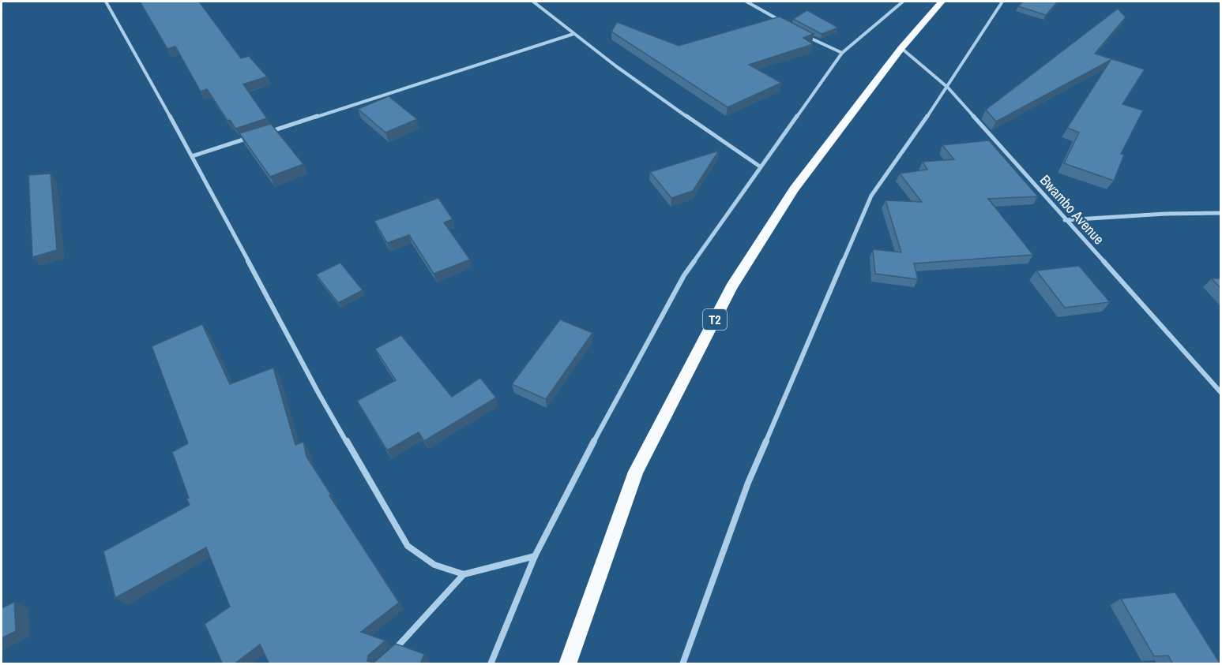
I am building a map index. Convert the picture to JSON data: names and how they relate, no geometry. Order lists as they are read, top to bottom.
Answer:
{
  "streets": {
    "highway": ["T2"],
    "street": ["Bwambo Avenue"]
  },
  "crossings": [
    ["Bwambo Avenue", "T2"]
  ]
}
